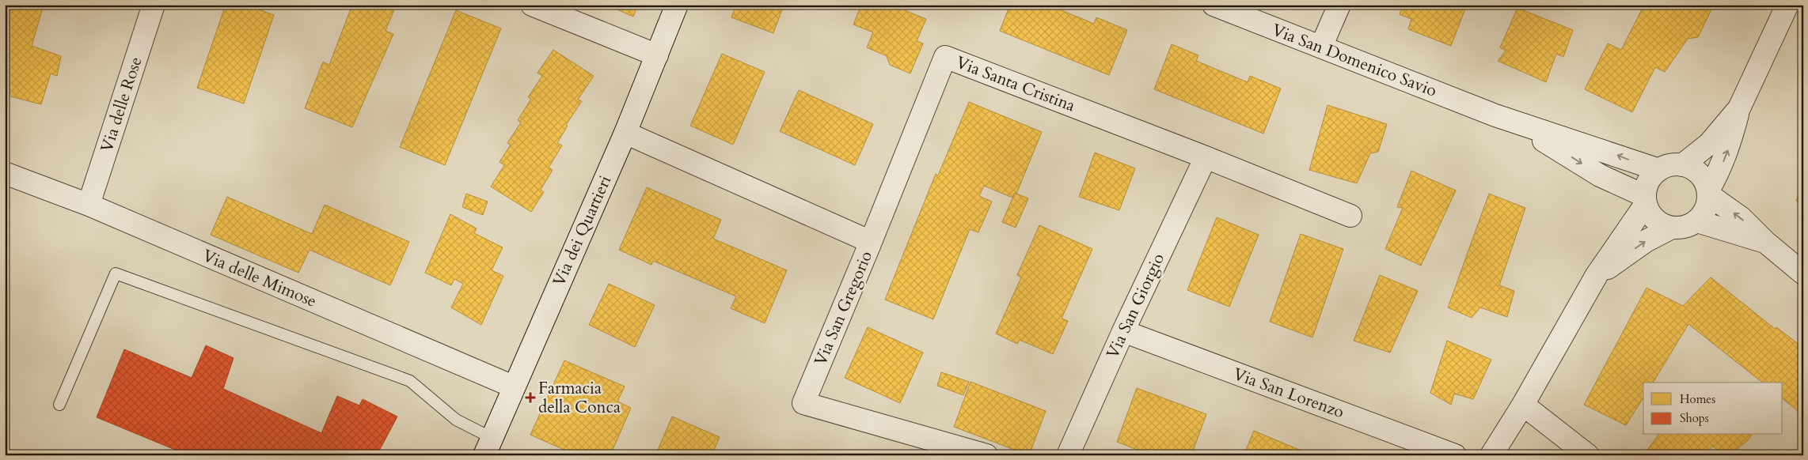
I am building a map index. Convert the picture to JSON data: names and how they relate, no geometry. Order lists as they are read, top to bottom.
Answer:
{
  "streets": {
    "street": [
      "Via San Domenico Savio",
      "Via Santa Cristina",
      "Via delle Rose",
      "Via dei Quartieri",
      "Via delle Mimose",
      "Via San Giorgio",
      "Via San Gregorio",
      "Via San Lorenzo"
    ]
  },
  "crossings": [
    ["Via Santa Cristina", "Via San Giorgio"],
    ["Via Santa Cristina", "Via San Gregorio"],
    ["Via delle Rose", "Via delle Mimose"],
    ["Via dei Quartieri", "Via delle Mimose"],
    ["Via dei Quartieri", "Via San Gregorio"],
    ["Via San Giorgio", "Via San Lorenzo"]
  ],
  "places": {
    "health": ["Farmacia della Conca"]
  },
  "legend": ["Homes", "Shops"]
}
